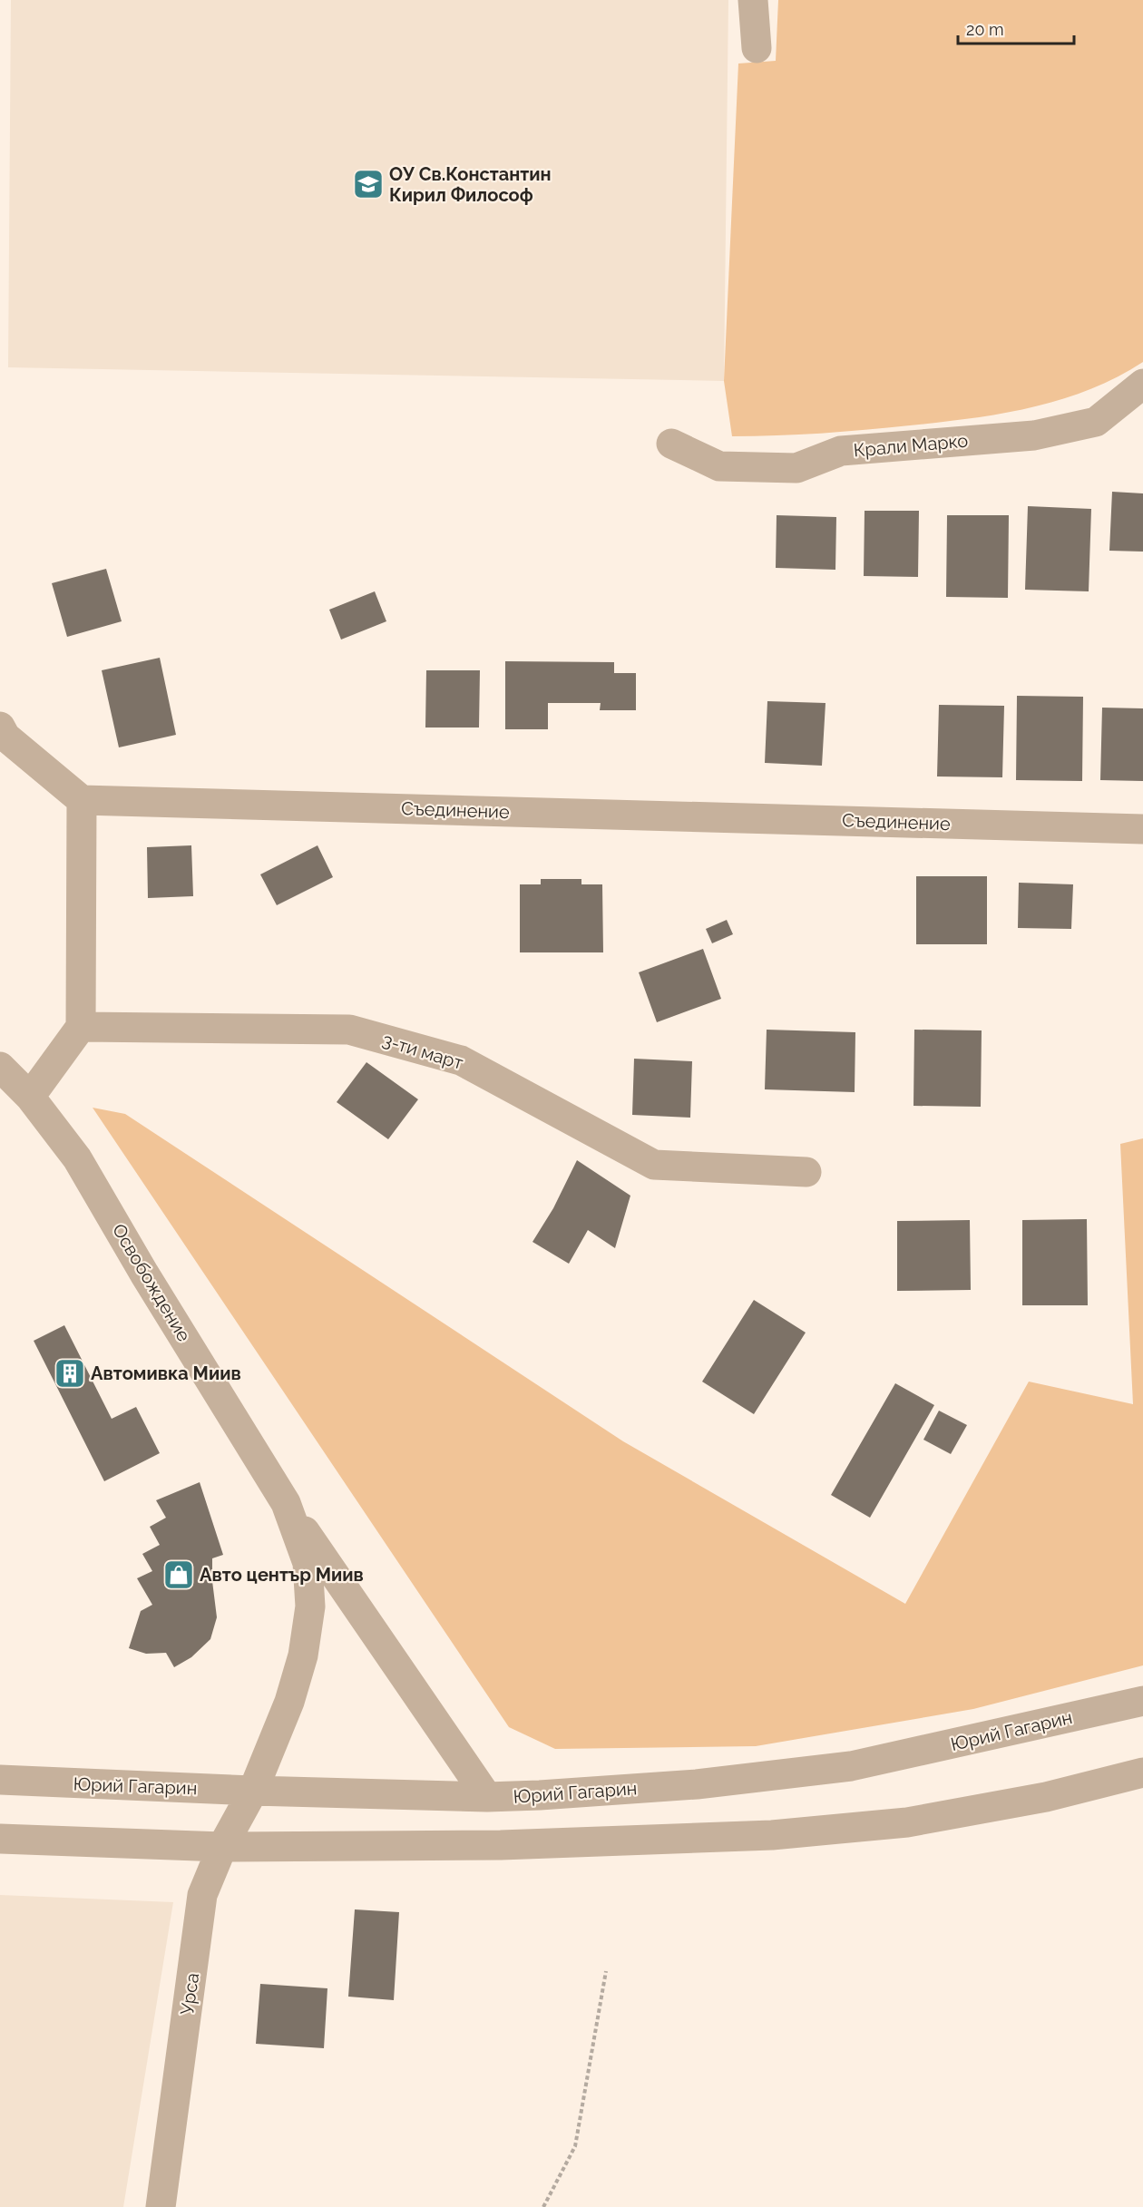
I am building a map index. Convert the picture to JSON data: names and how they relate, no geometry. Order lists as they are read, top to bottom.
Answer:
{
  "streets": {
    "street": [
      "Крали Марко",
      "Съединение",
      "3-ти март",
      "Освобождение",
      "Юрий Гагарин",
      "Урса"
    ]
  },
  "crossings": [
    ["Освобождение", "Юрий Гагарин"],
    ["Освобождение", "Урса"],
    ["Юрий Гагарин", "Урса"]
  ],
  "places": {
    "school or university": ["ОУ Св.Константин Кирил Философ"],
    "building": ["Автомивка Миив"],
    "shop": ["Авто център Миив"]
  },
  "scale_bar": "20 m"
}
